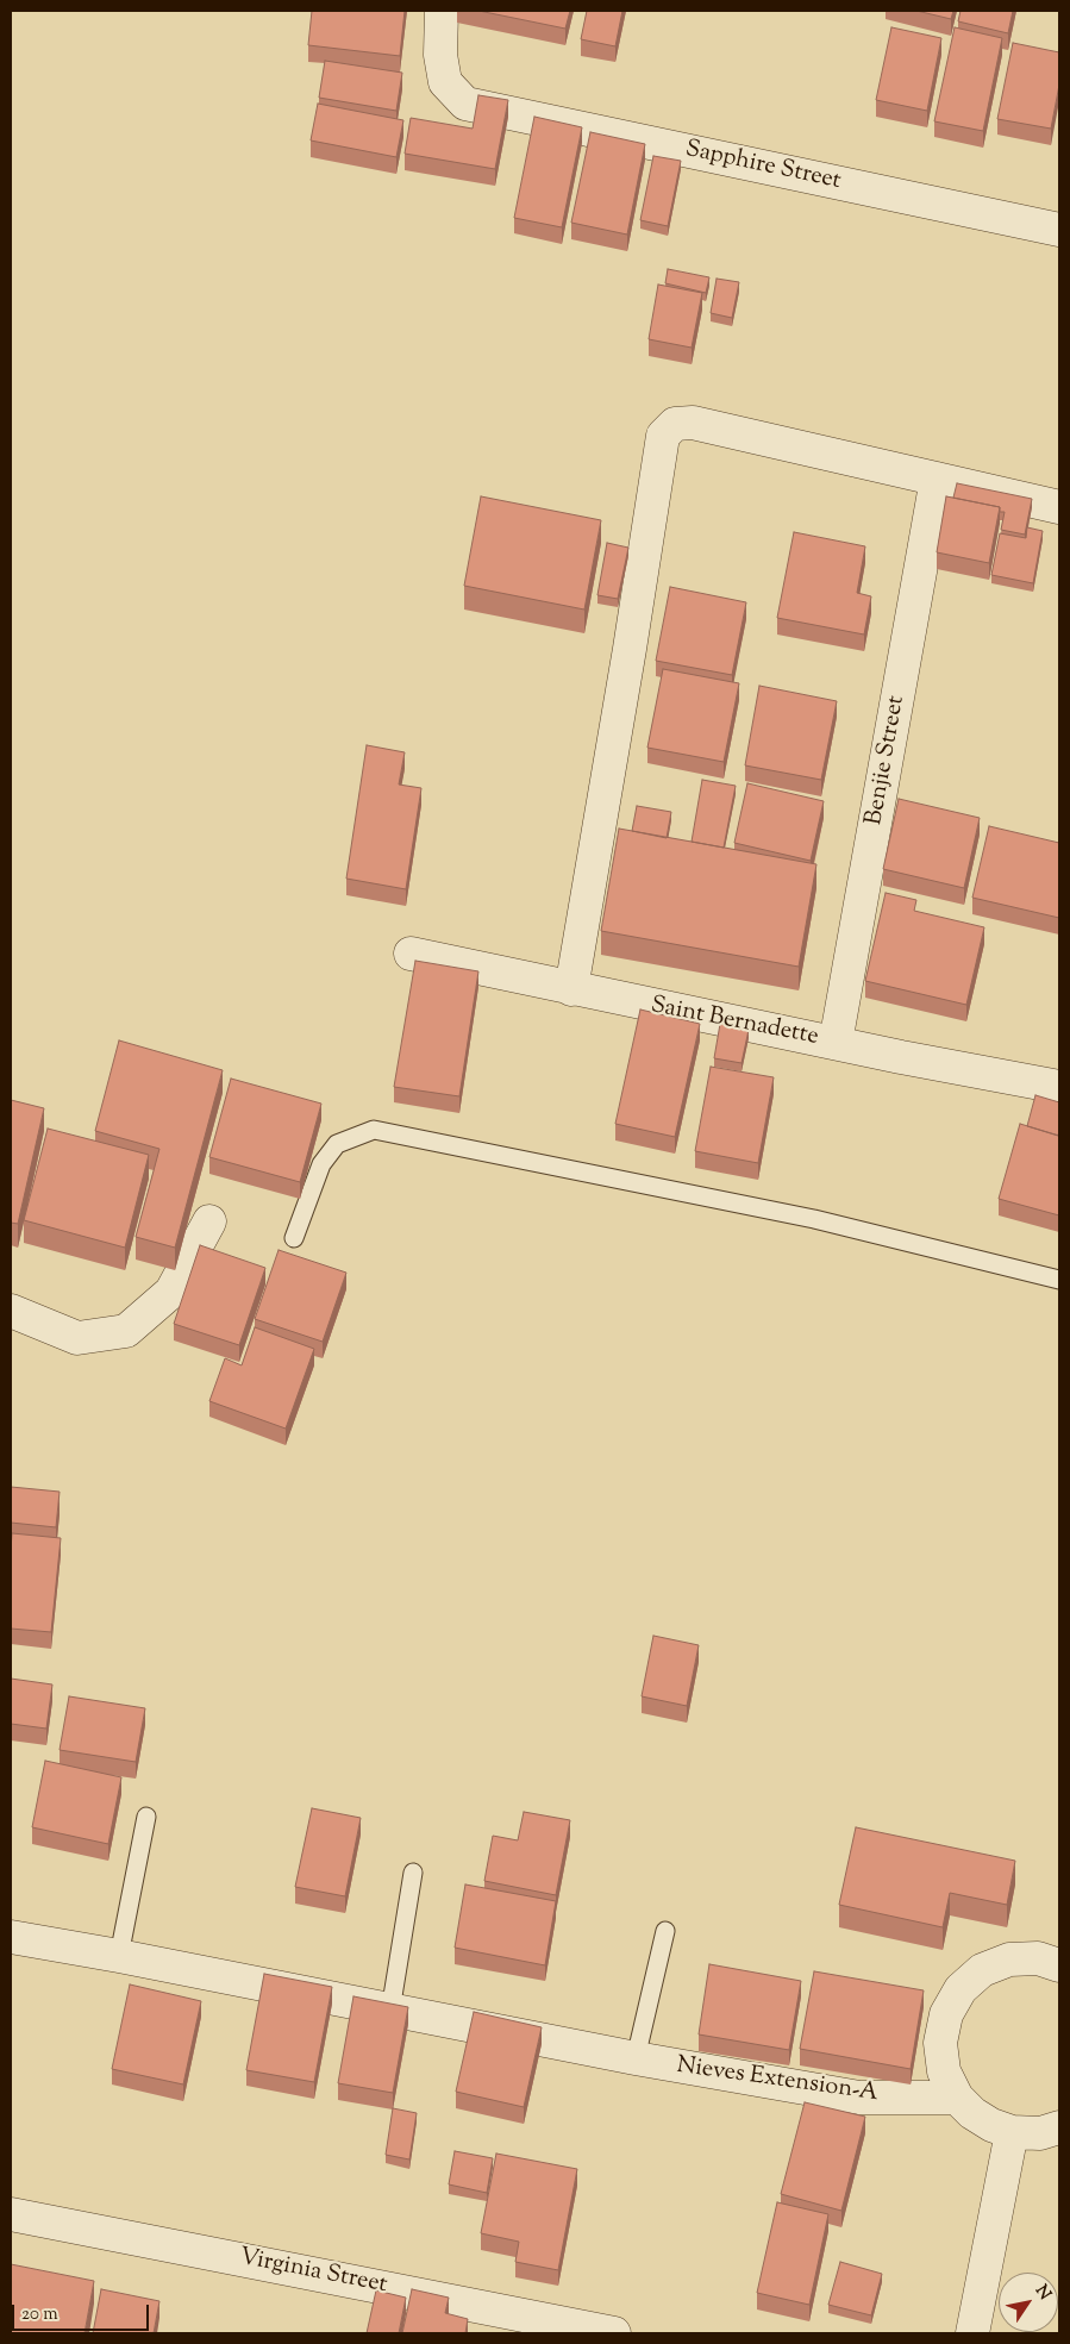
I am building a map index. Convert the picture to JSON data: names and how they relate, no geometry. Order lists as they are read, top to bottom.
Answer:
{
  "streets": {
    "street": [
      "Sapphire Street",
      "Benjie Street",
      "Saint Bernadette",
      "Nieves Extension-A",
      "Virginia Street"
    ]
  },
  "crossings": [
    ["Benjie Street", "Saint Bernadette"]
  ],
  "scale_bar": "20 m",
  "north": "top right"
}
